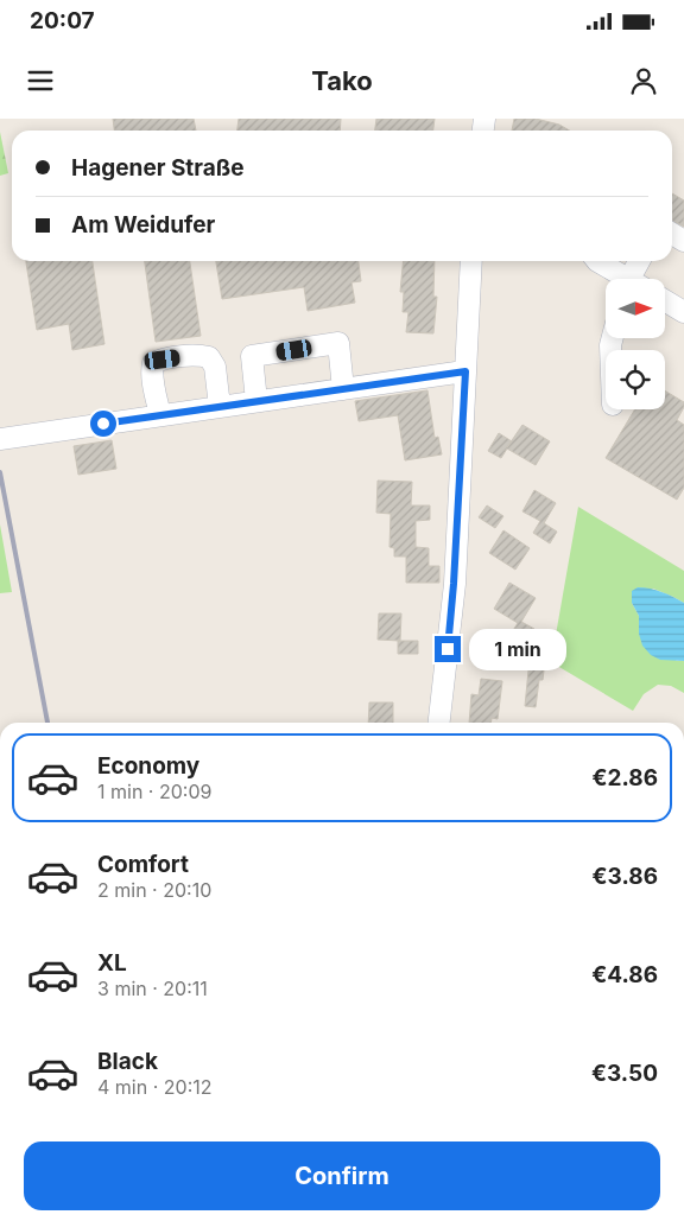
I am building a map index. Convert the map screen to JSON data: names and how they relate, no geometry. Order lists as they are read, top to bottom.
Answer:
{
  "north": "right",
  "page": {
    "status": "20:07",
    "header": "Tako",
    "banner": ["Hagener Straße", "Am Weidufer"],
    "bubble": "1 min",
    "list": [
      {
        "name": "Economy",
        "note": "1 min · 20:09",
        "value": "€2.86"
      },
      {
        "name": "Comfort",
        "note": "2 min · 20:10",
        "value": "€3.86"
      },
      {
        "name": "XL",
        "note": "3 min · 20:11",
        "value": "€4.86"
      },
      {
        "name": "Black",
        "note": "4 min · 20:12",
        "value": "€3.50"
      }
    ],
    "buttons": "Confirm"
  }
}
